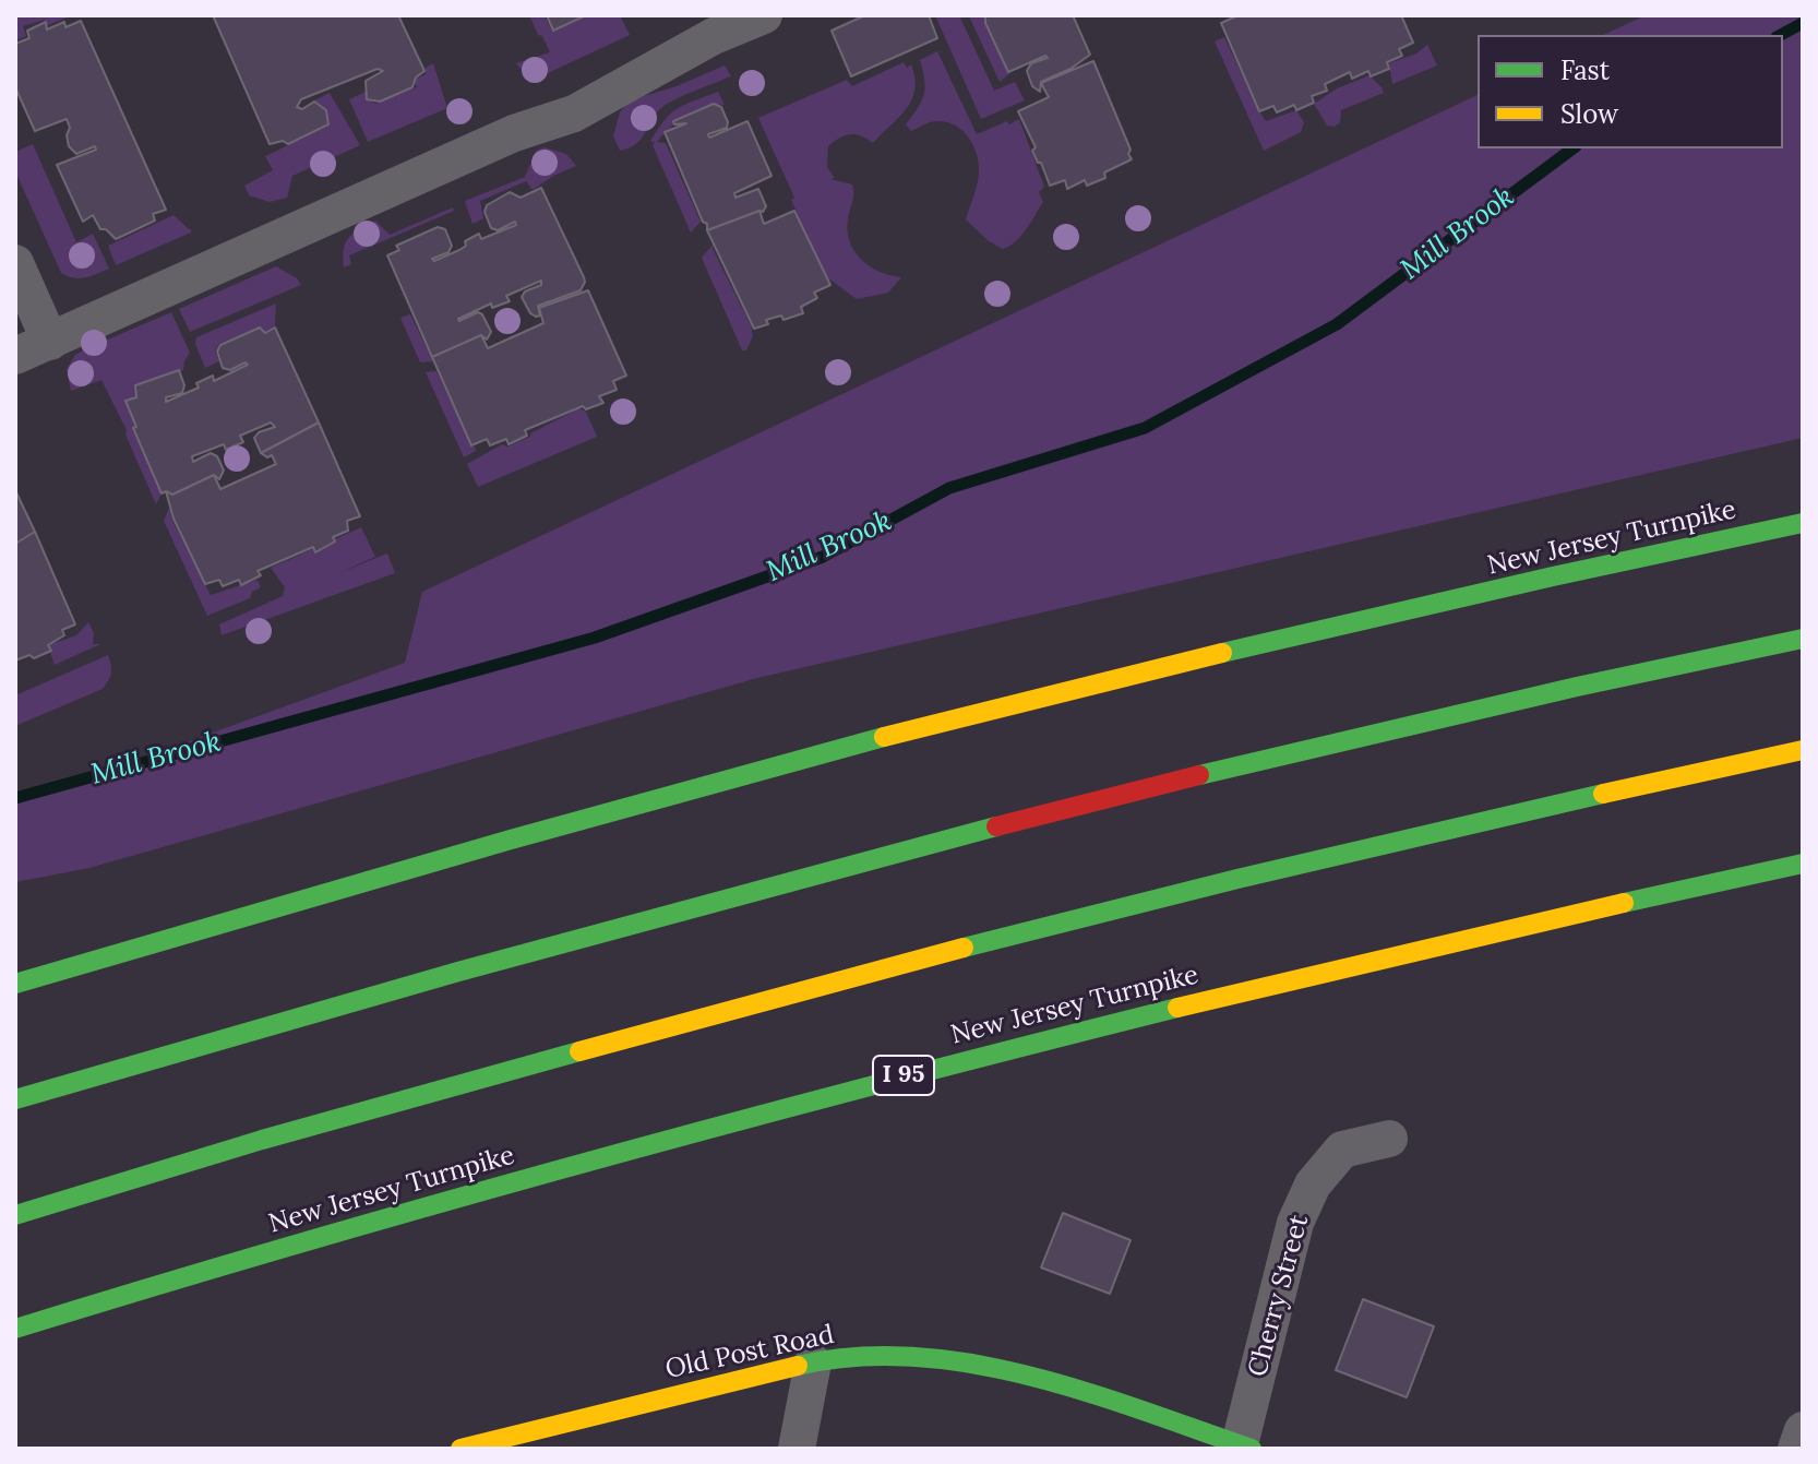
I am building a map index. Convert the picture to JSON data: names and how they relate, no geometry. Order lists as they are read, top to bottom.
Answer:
{
  "streets": {
    "main road": ["New Jersey Turnpike", "I 95", "Old Post Road"],
    "street": ["Cherry Street"]
  },
  "crossings": [
    ["Cherry Street", "Old Post Road"]
  ],
  "water": ["Mill Brook"],
  "legend": ["Fast", "Slow"]
}
